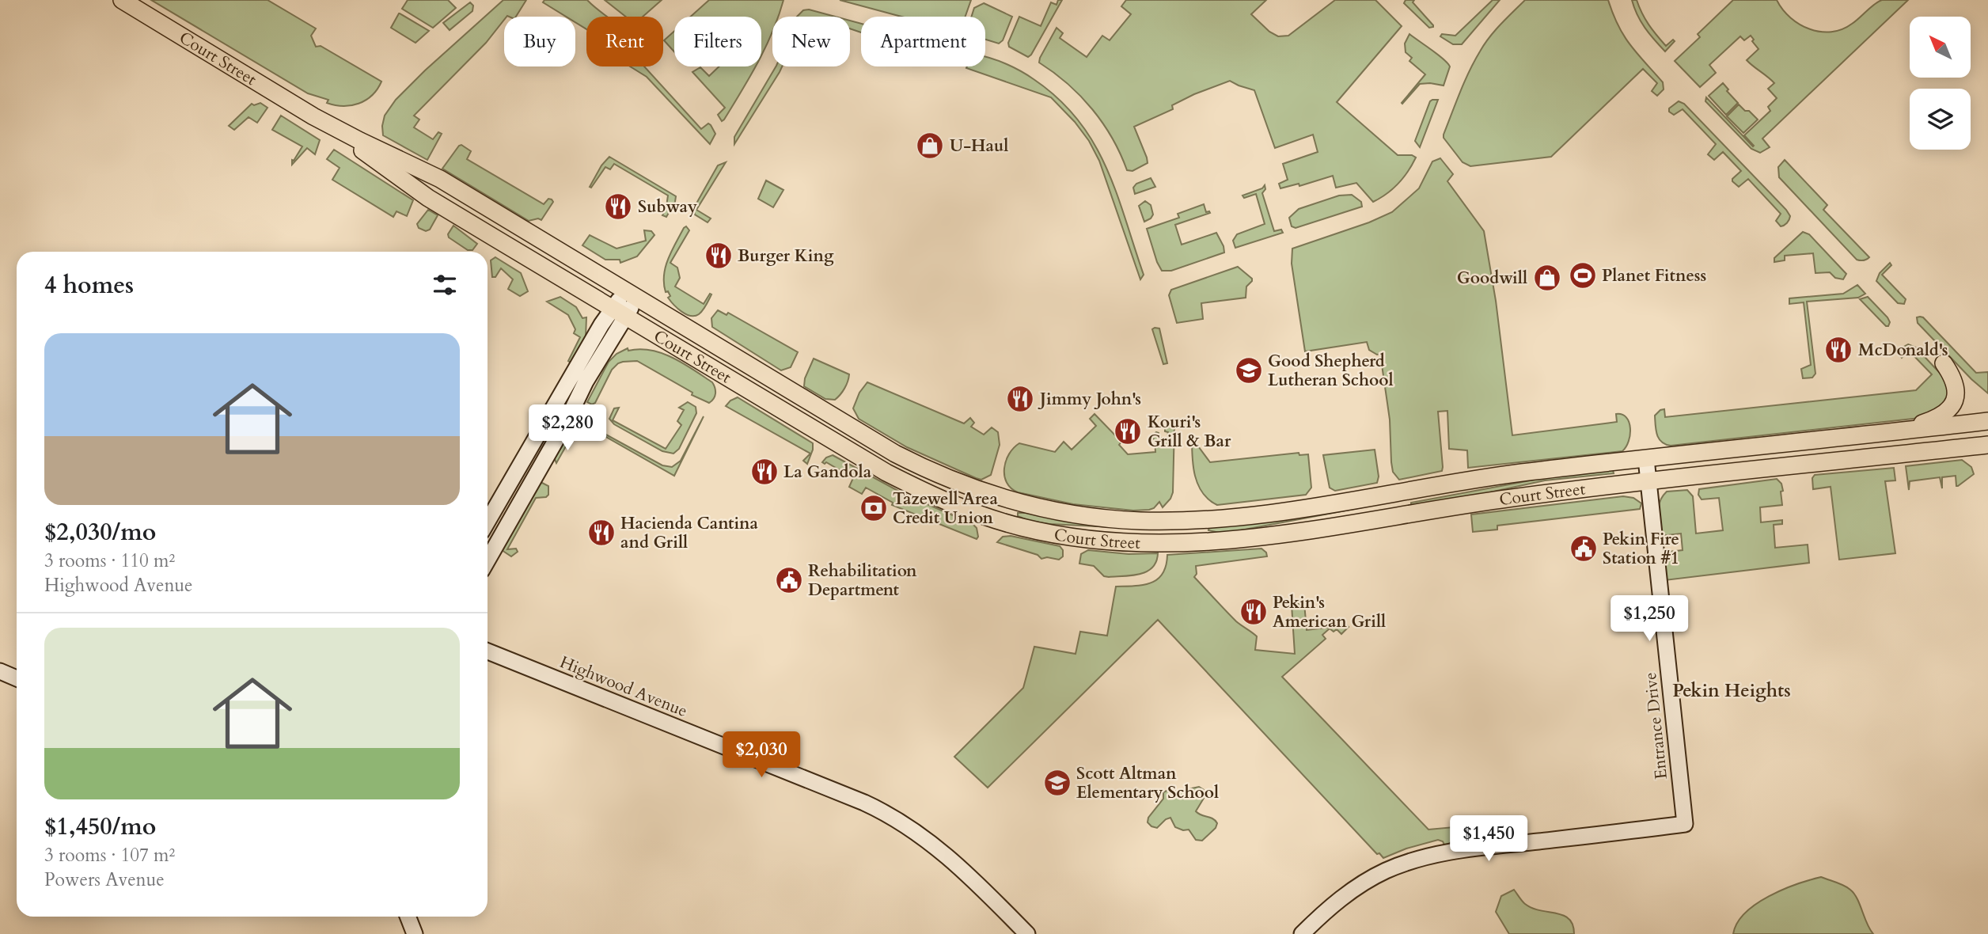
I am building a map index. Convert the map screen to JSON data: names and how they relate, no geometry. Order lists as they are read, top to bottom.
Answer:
{
  "streets": {
    "main road": ["Court Street"],
    "street": ["Highwood Avenue", "Entrance Drive"]
  },
  "crossings": [
    ["Court Street", "Entrance Drive"]
  ],
  "districts": ["Pekin Heights"],
  "places": {
    "shop": ["U-Haul", "Goodwill"],
    "restaurant": [
      "Subway",
      "Burger King",
      "McDonald's",
      "Jimmy John's",
      "Kouri's Grill & Bar",
      "La Gandola",
      "Hacienda Cantina and Grill",
      "Pekin's American Grill"
    ],
    "sports": ["Planet Fitness"],
    "school or university": ["Good Shepherd Lutheran School", "Scott Altman Elementary School"],
    "bank": ["Tazewell Area Credit Union"],
    "public building": ["Pekin Fire Station #1", "Rehabilitation Department"]
  },
  "north": "top left",
  "page": {
    "chip": [
      "Buy",
      "Rent",
      "Filters",
      "New",
      "Apartment"
    ],
    "heading": "4 homes",
    "list": [
      {
        "name": "$2,030/mo",
        "note": "3 rooms · 110 m² · Highwood Avenue"
      },
      {
        "name": "$1,450/mo",
        "note": "3 rooms · 107 m² · Powers Avenue"
      }
    ],
    "price": [
      "$2,280",
      "$1,250",
      "$2,030",
      "$1,450"
    ]
  }
}
